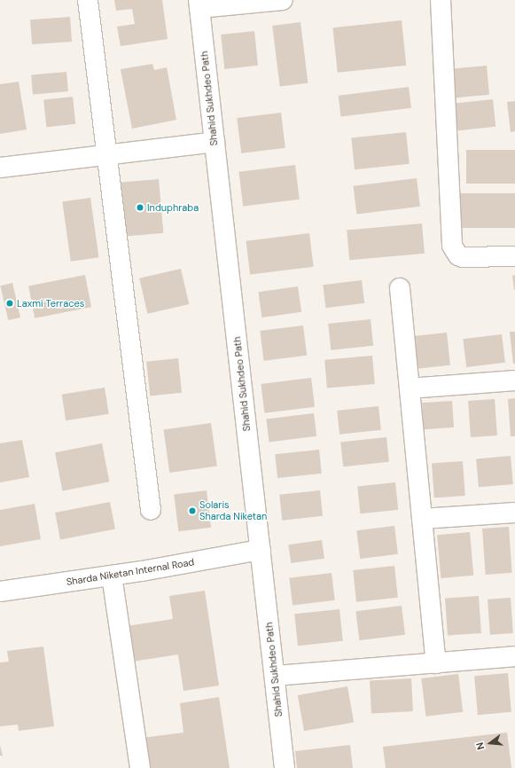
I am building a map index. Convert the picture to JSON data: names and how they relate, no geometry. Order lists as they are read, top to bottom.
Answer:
{
  "streets": {
    "street": ["Shahid Sukhdeo Path", "Sharda Niketan Internal Road"]
  },
  "crossings": [
    ["Shahid Sukhdeo Path", "Sharda Niketan Internal Road"]
  ],
  "places": ["Induphraba", "Laxmi Terraces", "Solaris Sharda Niketan"],
  "north": "left"
}
